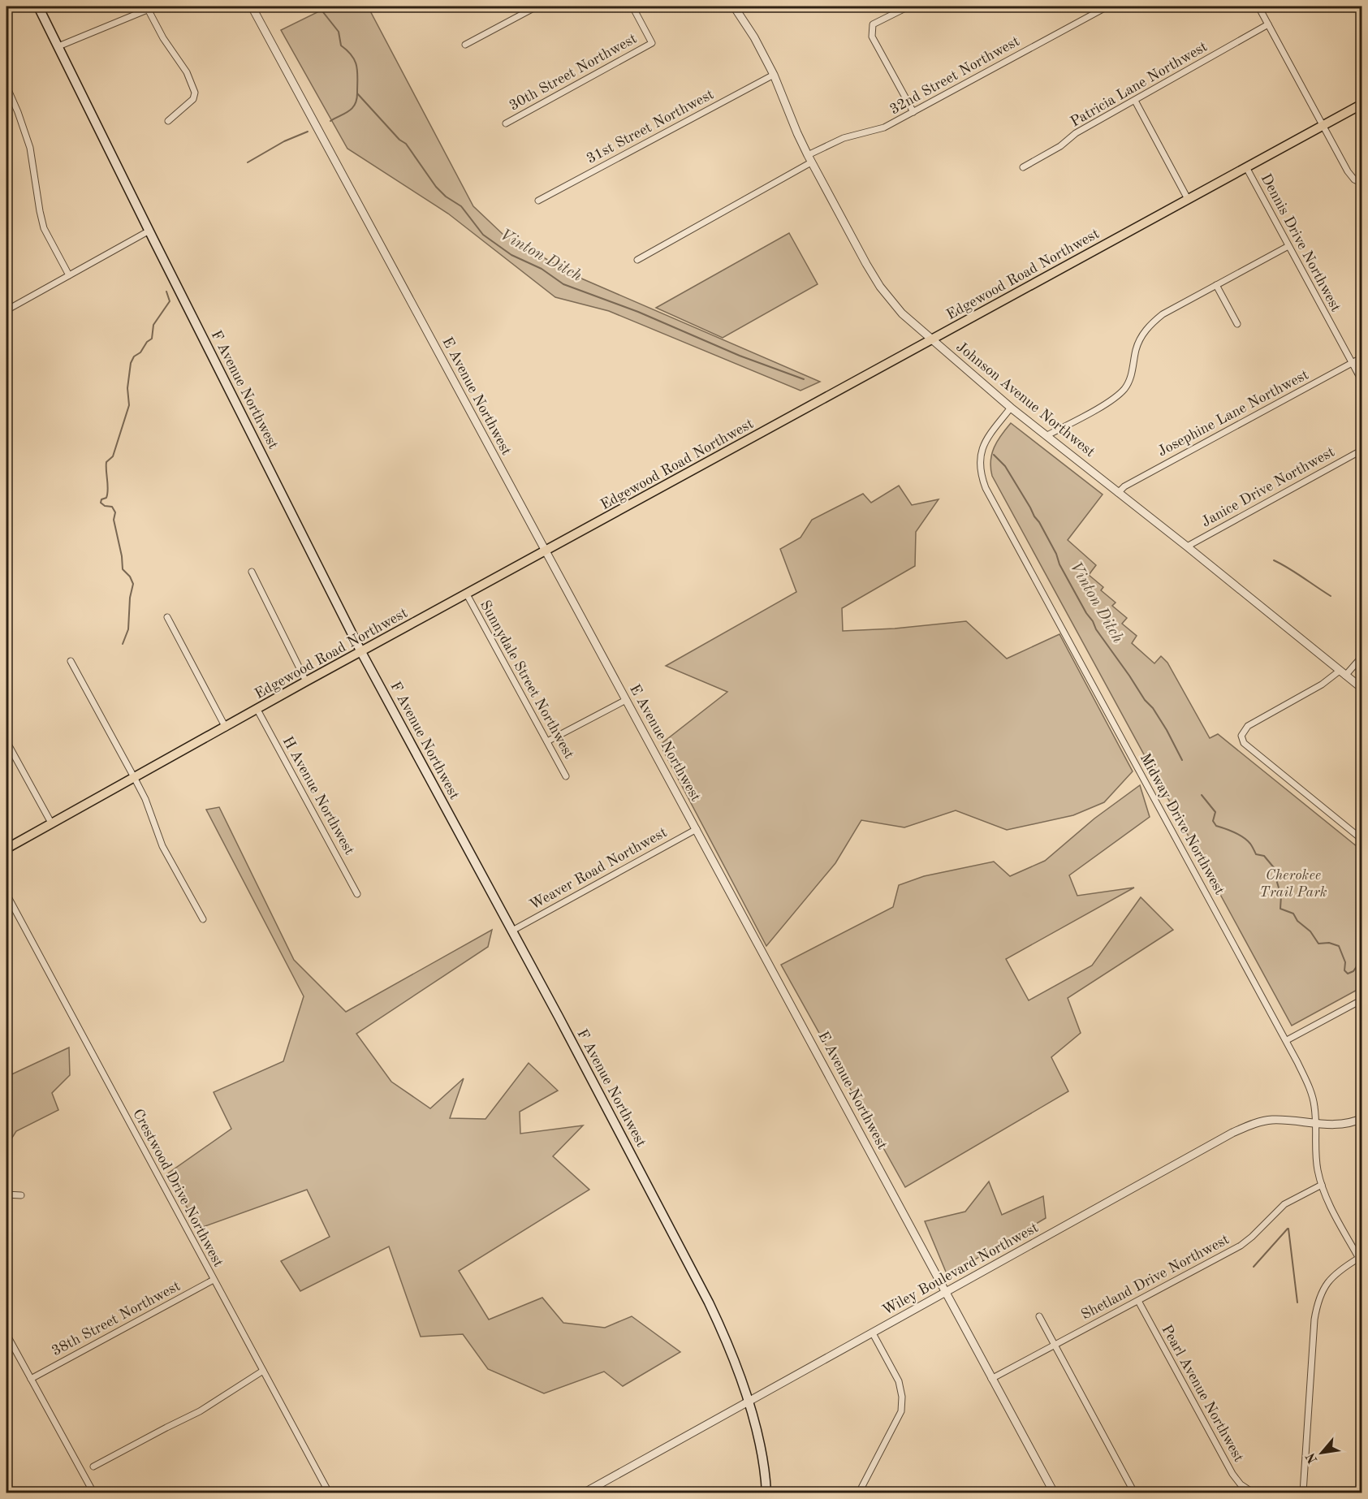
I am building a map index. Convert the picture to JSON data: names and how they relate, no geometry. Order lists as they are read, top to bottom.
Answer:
{
  "streets": {
    "main road": ["Edgewood Road Northwest", "F Avenue Northwest"],
    "street": [
      "30th Street Northwest",
      "32nd Street Northwest",
      "Patricia Lane Northwest",
      "31st Street Northwest",
      "Dennis Drive Northwest",
      "E Avenue Northwest",
      "Johnson Avenue Northwest",
      "Josephine Lane Northwest",
      "Janice Drive Northwest",
      "Sunnydale Street Northwest",
      "H Avenue Northwest",
      "Midway Drive Northwest",
      "Weaver Road Northwest",
      "Crestwood Drive Northwest",
      "Wiley Boulevard Northwest",
      "Shetland Drive Northwest",
      "38th Street Northwest",
      "Pearl Avenue Northwest"
    ]
  },
  "crossings": [
    ["32nd Street Northwest", "Johnson Avenue Northwest"],
    ["31st Street Northwest", "Johnson Avenue Northwest"],
    ["Dennis Drive Northwest", "Edgewood Road Northwest"],
    ["Dennis Drive Northwest", "Josephine Lane Northwest"],
    ["Edgewood Road Northwest", "F Avenue Northwest"],
    ["Edgewood Road Northwest", "E Avenue Northwest"],
    ["Edgewood Road Northwest", "Johnson Avenue Northwest"],
    ["Edgewood Road Northwest", "Sunnydale Street Northwest"],
    ["Edgewood Road Northwest", "H Avenue Northwest"],
    ["F Avenue Northwest", "Weaver Road Northwest"],
    ["F Avenue Northwest", "Wiley Boulevard Northwest"],
    ["E Avenue Northwest", "Weaver Road Northwest"],
    ["E Avenue Northwest", "Wiley Boulevard Northwest"],
    ["E Avenue Northwest", "Shetland Drive Northwest"],
    ["Johnson Avenue Northwest", "Josephine Lane Northwest"],
    ["Johnson Avenue Northwest", "Janice Drive Northwest"],
    ["Johnson Avenue Northwest", "Midway Drive Northwest"],
    ["Midway Drive Northwest", "Wiley Boulevard Northwest"],
    ["Midway Drive Northwest", "Shetland Drive Northwest"],
    ["Crestwood Drive Northwest", "38th Street Northwest"],
    ["Shetland Drive Northwest", "Pearl Avenue Northwest"]
  ],
  "water": ["Vinton Ditch"],
  "parks": ["Cherokee Trail Park"],
  "north": "bottom left"
}
